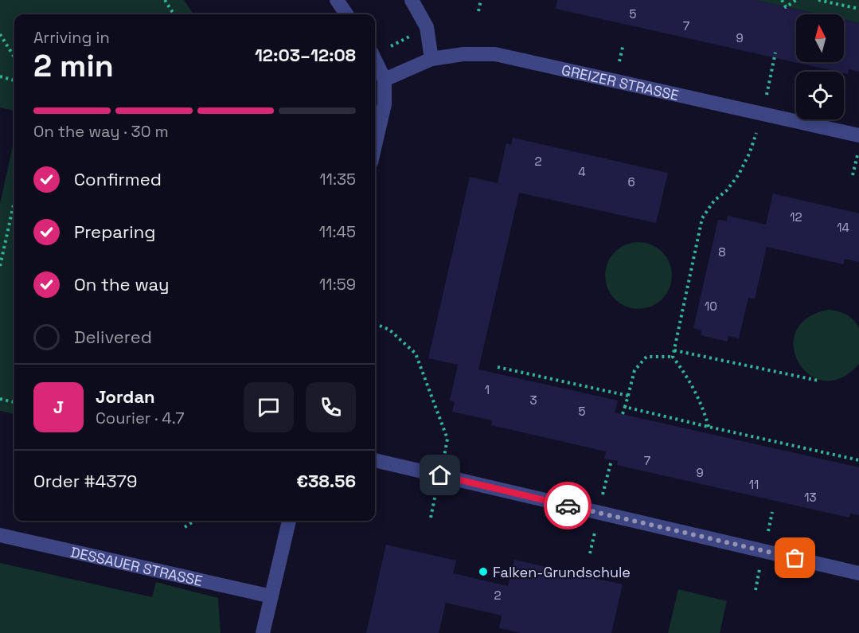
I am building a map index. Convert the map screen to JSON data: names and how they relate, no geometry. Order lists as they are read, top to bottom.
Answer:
{
  "streets": {
    "street": ["GREIZER STRASSE", "DESSAUER STRASSE"]
  },
  "places": ["Falken-Grundschule"],
  "house_numbers": [
    "5",
    "7",
    "9",
    "2",
    "4",
    "6",
    "12",
    "14",
    "8",
    "10",
    "1",
    "3",
    "5",
    "7",
    "9",
    "11",
    "13",
    "2"
  ],
  "north": "top",
  "page": {
    "heading": ["2 min", "Arriving in", "12:03–12:08"],
    "panel": [
      "Jordan",
      "Courier · 4.7",
      "Order #4379",
      "€38.56"
    ],
    "bar": "On the way · 30 m",
    "list": [
      ["Confirmed", "11:35"],
      ["Preparing", "11:45"],
      ["On the way", "11:59"],
      "Delivered"
    ],
    "round": "J"
  }
}
